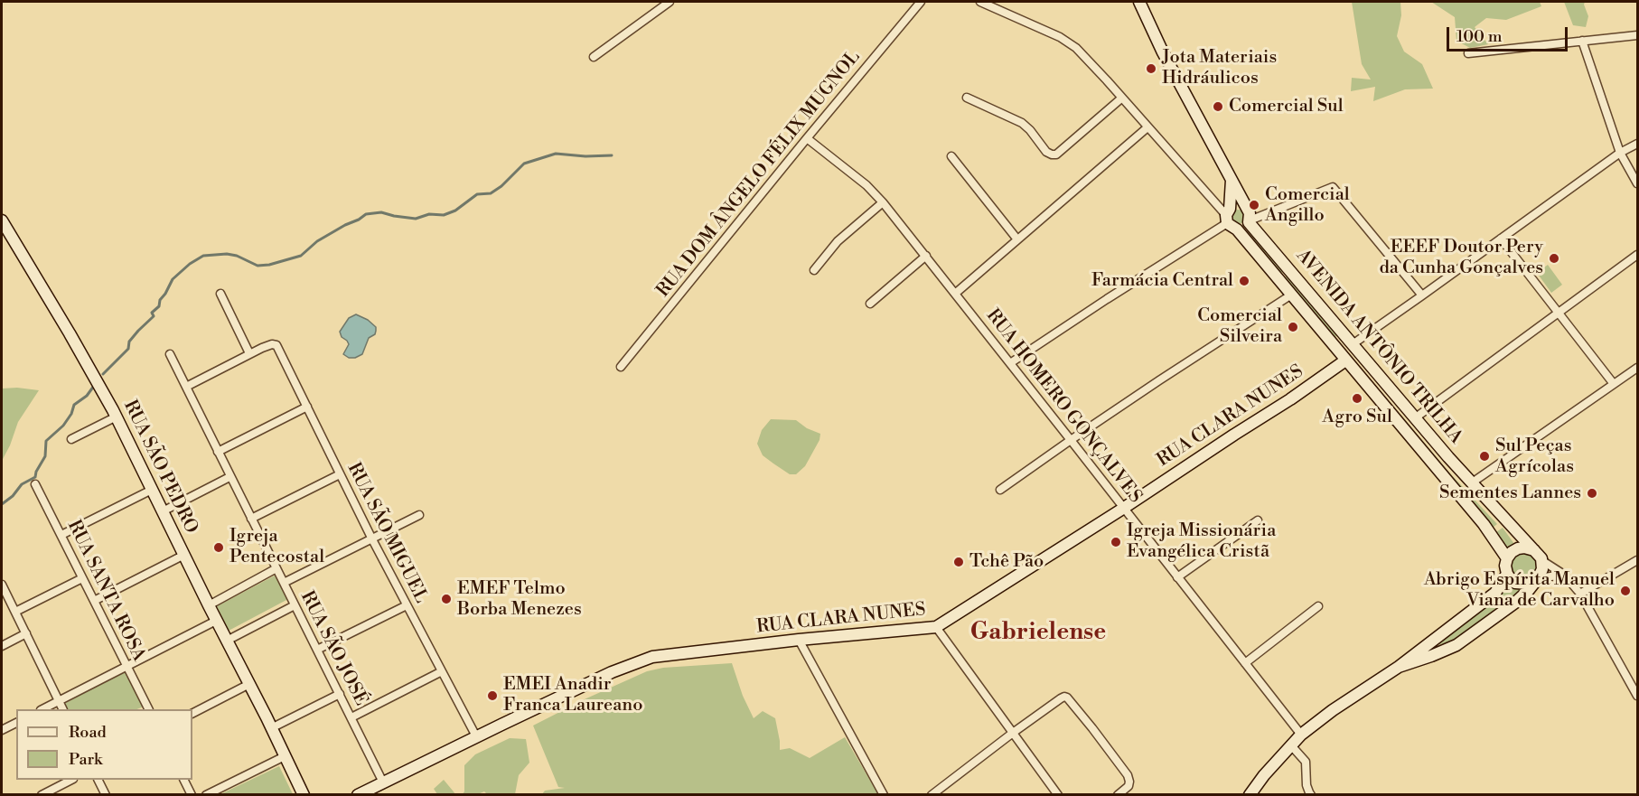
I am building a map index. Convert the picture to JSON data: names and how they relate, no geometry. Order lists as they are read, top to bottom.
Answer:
{
  "streets": {
    "main road": ["AVENIDA ANTÔNIO TRILHA", "RUA CLARA NUNES", "RUA SÃO PEDRO"],
    "street": [
      "RUA DOM ÂNGELO FÉLIX MUGNOL",
      "RUA HOMERO GONÇALVES",
      "RUA SÃO MIGUEL",
      "RUA SANTA ROSA",
      "RUA SÃO JOSÉ"
    ]
  },
  "crossings": [
    ["RUA DOM ÂNGELO FÉLIX MUGNOL", "RUA HOMERO GONÇALVES"],
    ["AVENIDA ANTÔNIO TRILHA", "RUA CLARA NUNES"],
    ["RUA HOMERO GONÇALVES", "RUA CLARA NUNES"],
    ["RUA CLARA NUNES", "RUA SÃO MIGUEL"],
    ["RUA CLARA NUNES", "RUA SÃO JOSÉ"]
  ],
  "districts": ["Gabrielense"],
  "places": [
    "Jota Materiais Hidráulicos",
    "Comercial Sul",
    "Comercial Angillo",
    "EEEF Doutor Pery da Cunha Gonçalves",
    "Farmácia Central",
    "Comercial Silveira",
    "Agro Sul",
    "Sul Peças Agrícolas",
    "Sementes Lannes",
    "Igreja Missionária Evangélica Cristã",
    "Igreja Pentecostal",
    "Tchê Pão",
    "Abrigo Espírita Manuel Viana de Carvalho",
    "EMEF Telmo Borba Menezes",
    "EMEI Anadir Franca Laureano"
  ],
  "legend": ["Road", "Park"],
  "scale_bar": "100 m"
}
